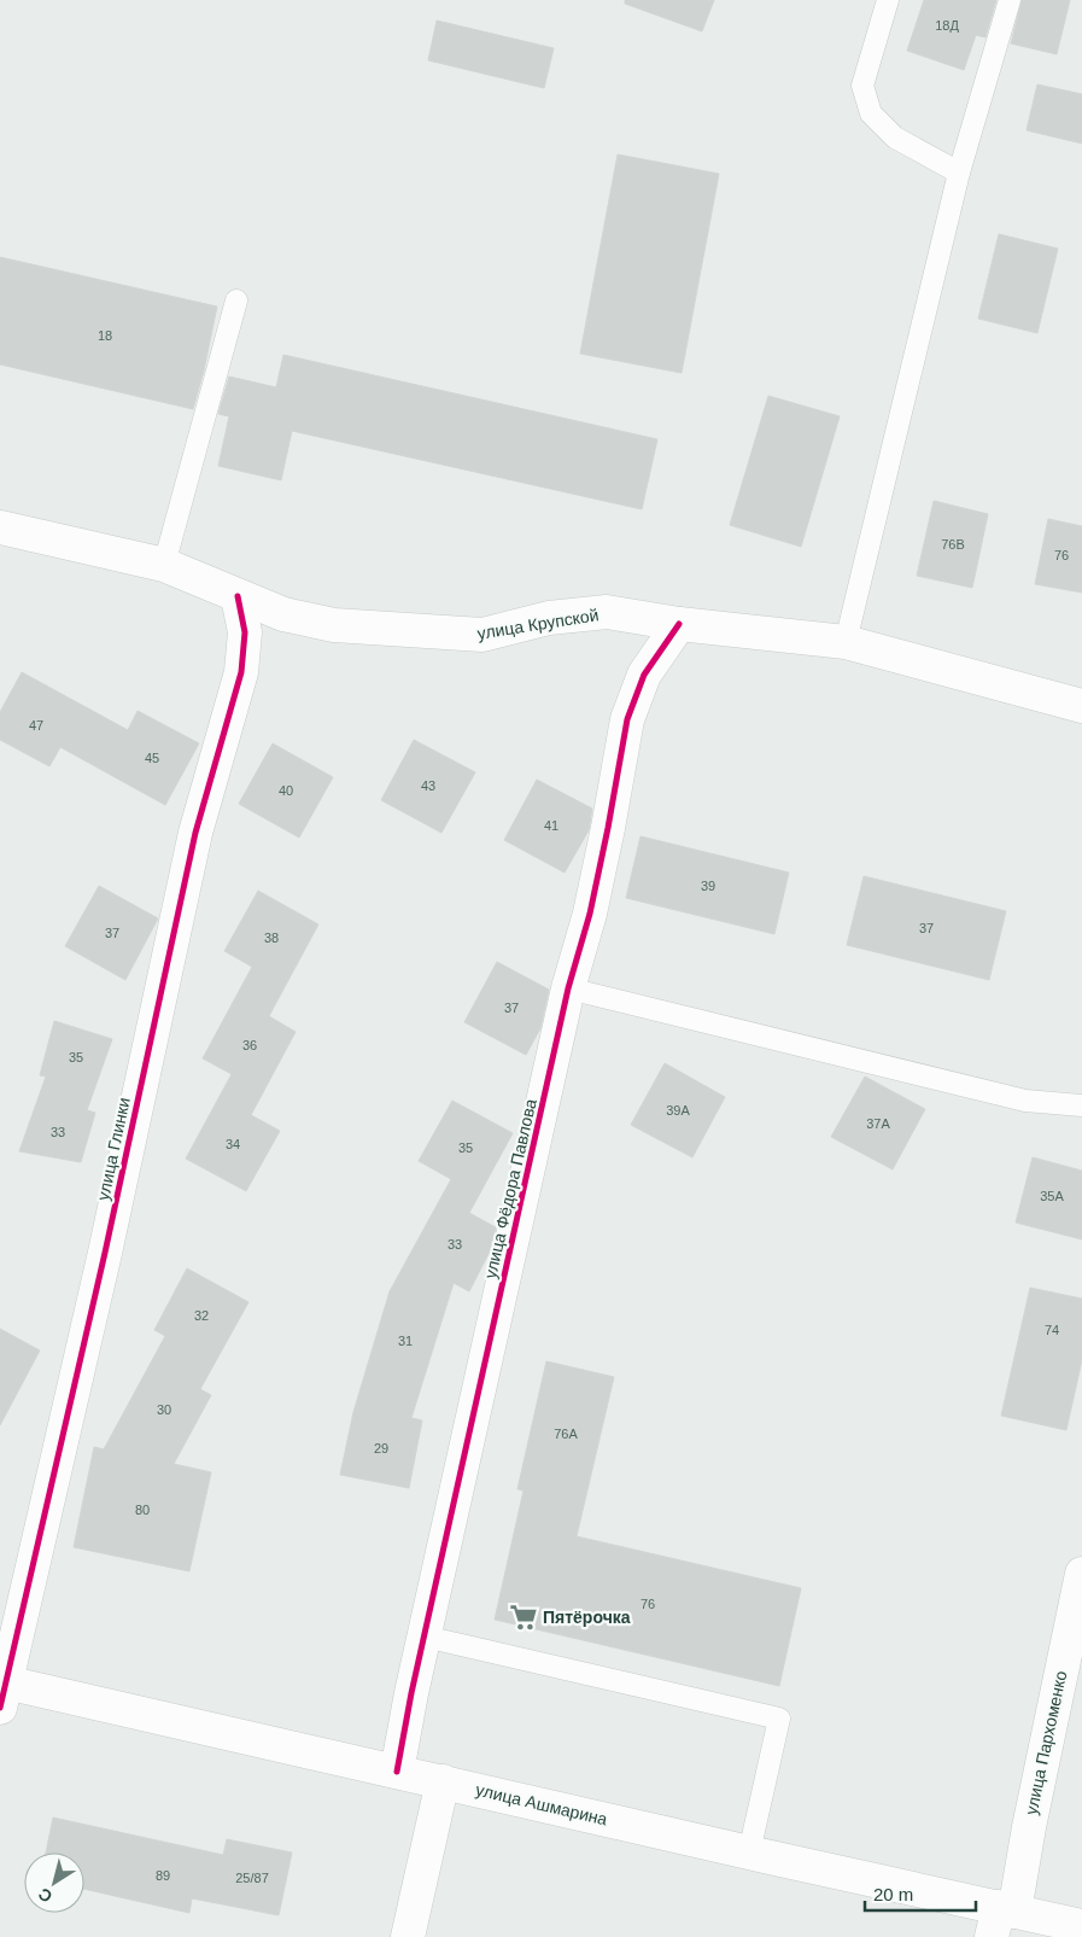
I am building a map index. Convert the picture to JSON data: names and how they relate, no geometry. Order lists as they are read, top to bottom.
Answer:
{
  "streets": {
    "street": [
      "улица Крупской",
      "улица Глинки",
      "улица Фёдора Павлова",
      "улица Пархоменко",
      "улица Ашмарина"
    ]
  },
  "crossings": [
    ["улица Крупской", "улица Глинки"],
    ["улица Крупской", "улица Фёдора Павлова"],
    ["улица Глинки", "улица Ашмарина"],
    ["улица Фёдора Павлова", "улица Ашмарина"],
    ["улица Пархоменко", "улица Ашмарина"]
  ],
  "places": {
    "supermarket": ["Пятёрочка"]
  },
  "house_numbers": [
    "18Д",
    "18",
    "76В",
    "76",
    "47",
    "45",
    "43",
    "40",
    "41",
    "39",
    "37",
    "37",
    "38",
    "37",
    "36",
    "35",
    "39А",
    "37А",
    "33",
    "34",
    "35",
    "35А",
    "33",
    "32",
    "74",
    "31",
    "30",
    "76А",
    "29",
    "80",
    "76",
    "89",
    "25/87"
  ],
  "scale_bar": "20 m",
  "north": "bottom left"
}
